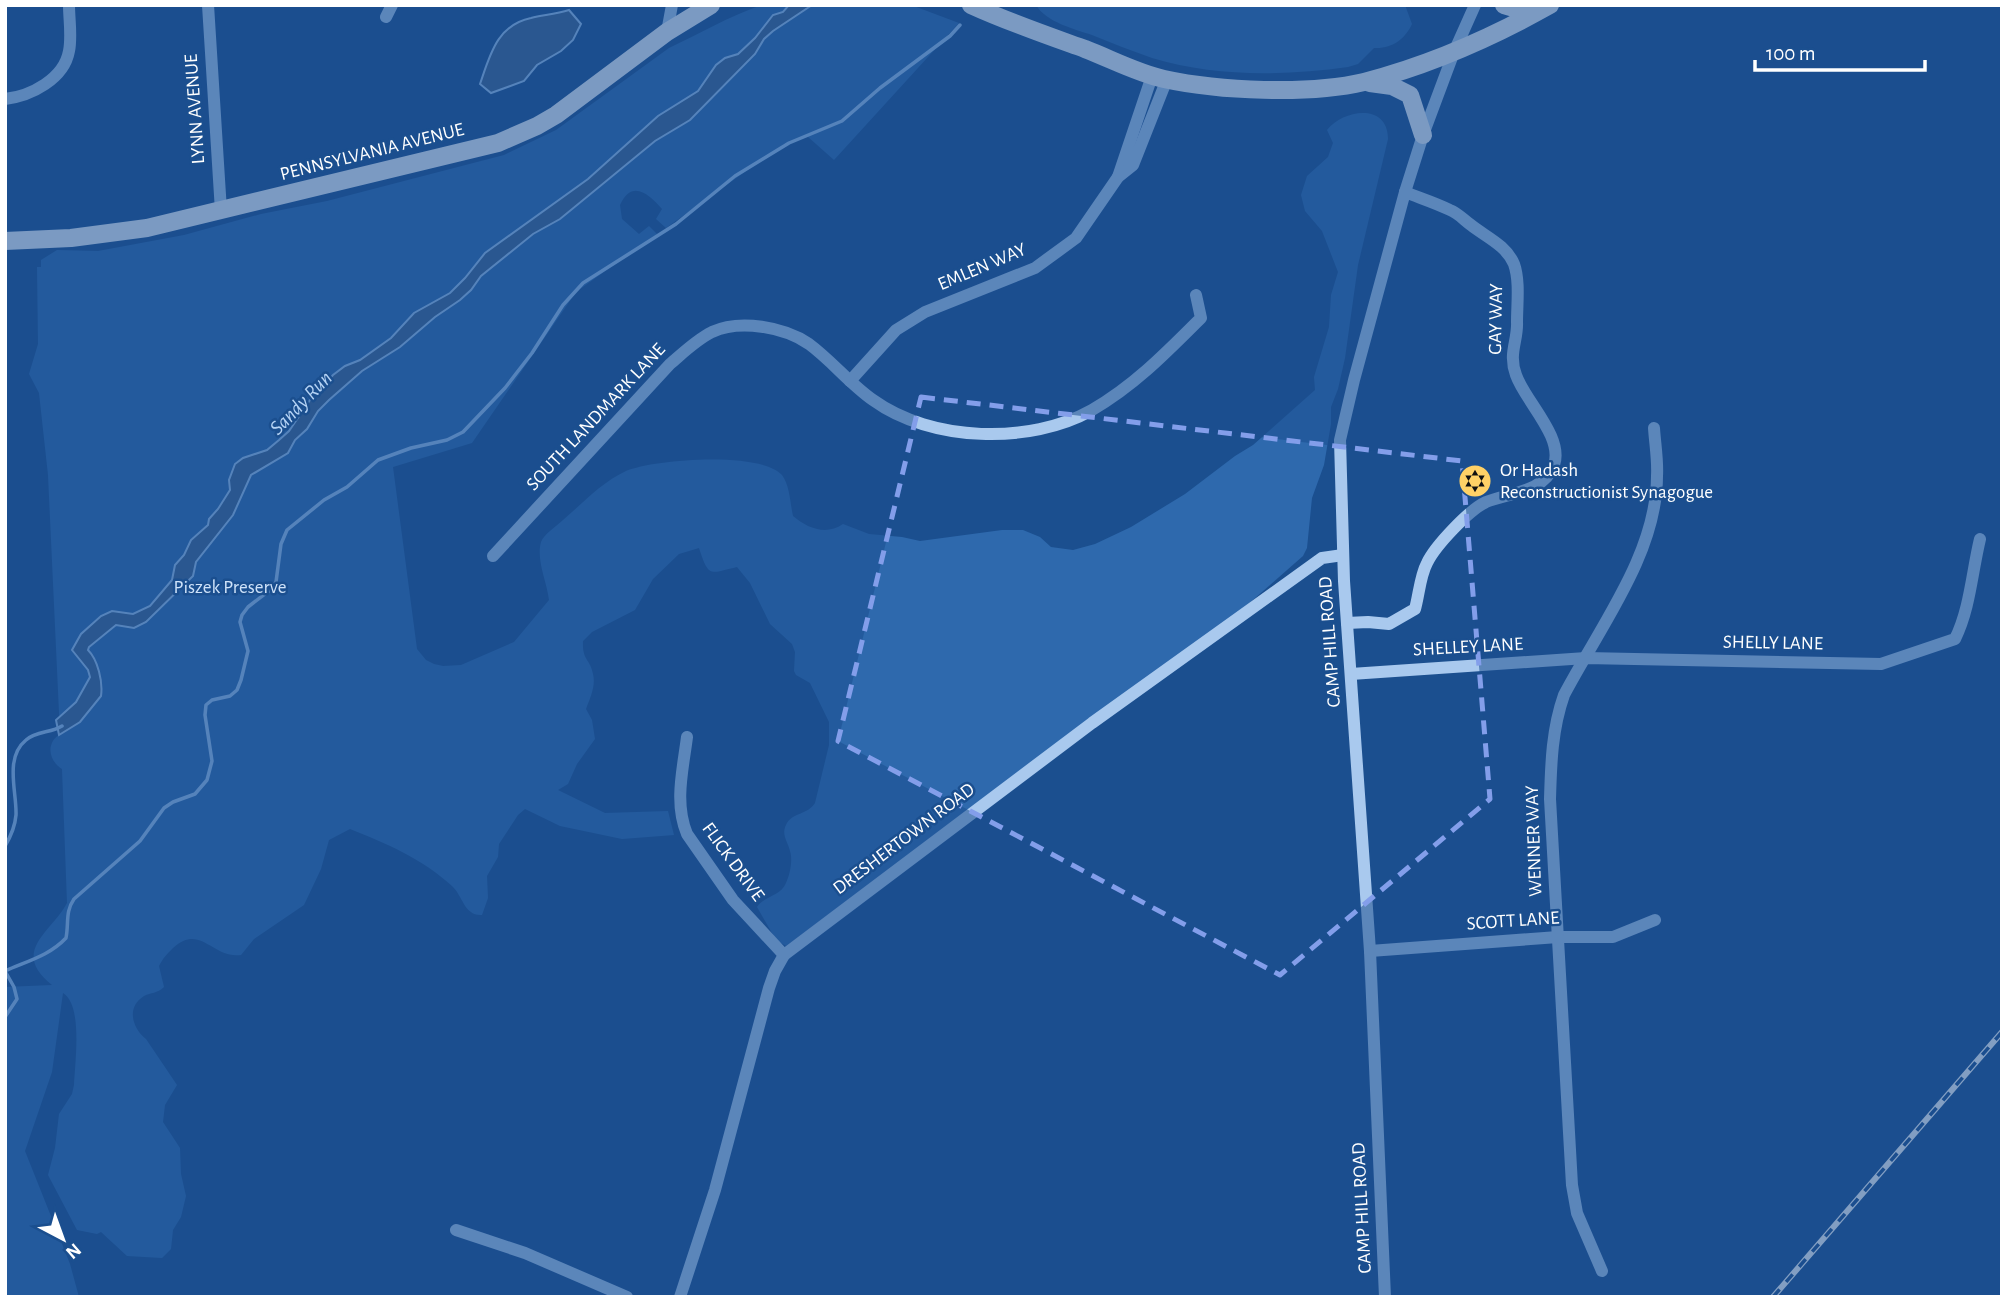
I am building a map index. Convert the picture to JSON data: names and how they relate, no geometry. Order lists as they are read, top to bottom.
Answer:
{
  "streets": {
    "main road": ["PENNSYLVANIA AVENUE"],
    "street": [
      "LYNN AVENUE",
      "EMLEN WAY",
      "GAY WAY",
      "SOUTH LANDMARK LANE",
      "CAMP HILL ROAD",
      "SHELLY LANE",
      "SHELLEY LANE",
      "DRESHERTOWN ROAD",
      "WENNER WAY",
      "FLICK DRIVE",
      "SCOTT LANE"
    ]
  },
  "crossings": [
    ["LYNN AVENUE", "PENNSYLVANIA AVENUE"],
    ["EMLEN WAY", "SOUTH LANDMARK LANE"],
    ["GAY WAY", "CAMP HILL ROAD"],
    ["CAMP HILL ROAD", "SHELLEY LANE"],
    ["CAMP HILL ROAD", "DRESHERTOWN ROAD"],
    ["CAMP HILL ROAD", "SCOTT LANE"],
    ["SHELLY LANE", "SHELLEY LANE"],
    ["SHELLY LANE", "WENNER WAY"],
    ["SHELLEY LANE", "WENNER WAY"],
    ["DRESHERTOWN ROAD", "FLICK DRIVE"],
    ["WENNER WAY", "SCOTT LANE"]
  ],
  "water": ["Sandy Run"],
  "parks": ["Piszek Preserve"],
  "places": {
    "synagogue": ["Or Hadash Reconstructionist Synagogue"]
  },
  "scale_bar": "100 m",
  "north": "bottom right"
}
